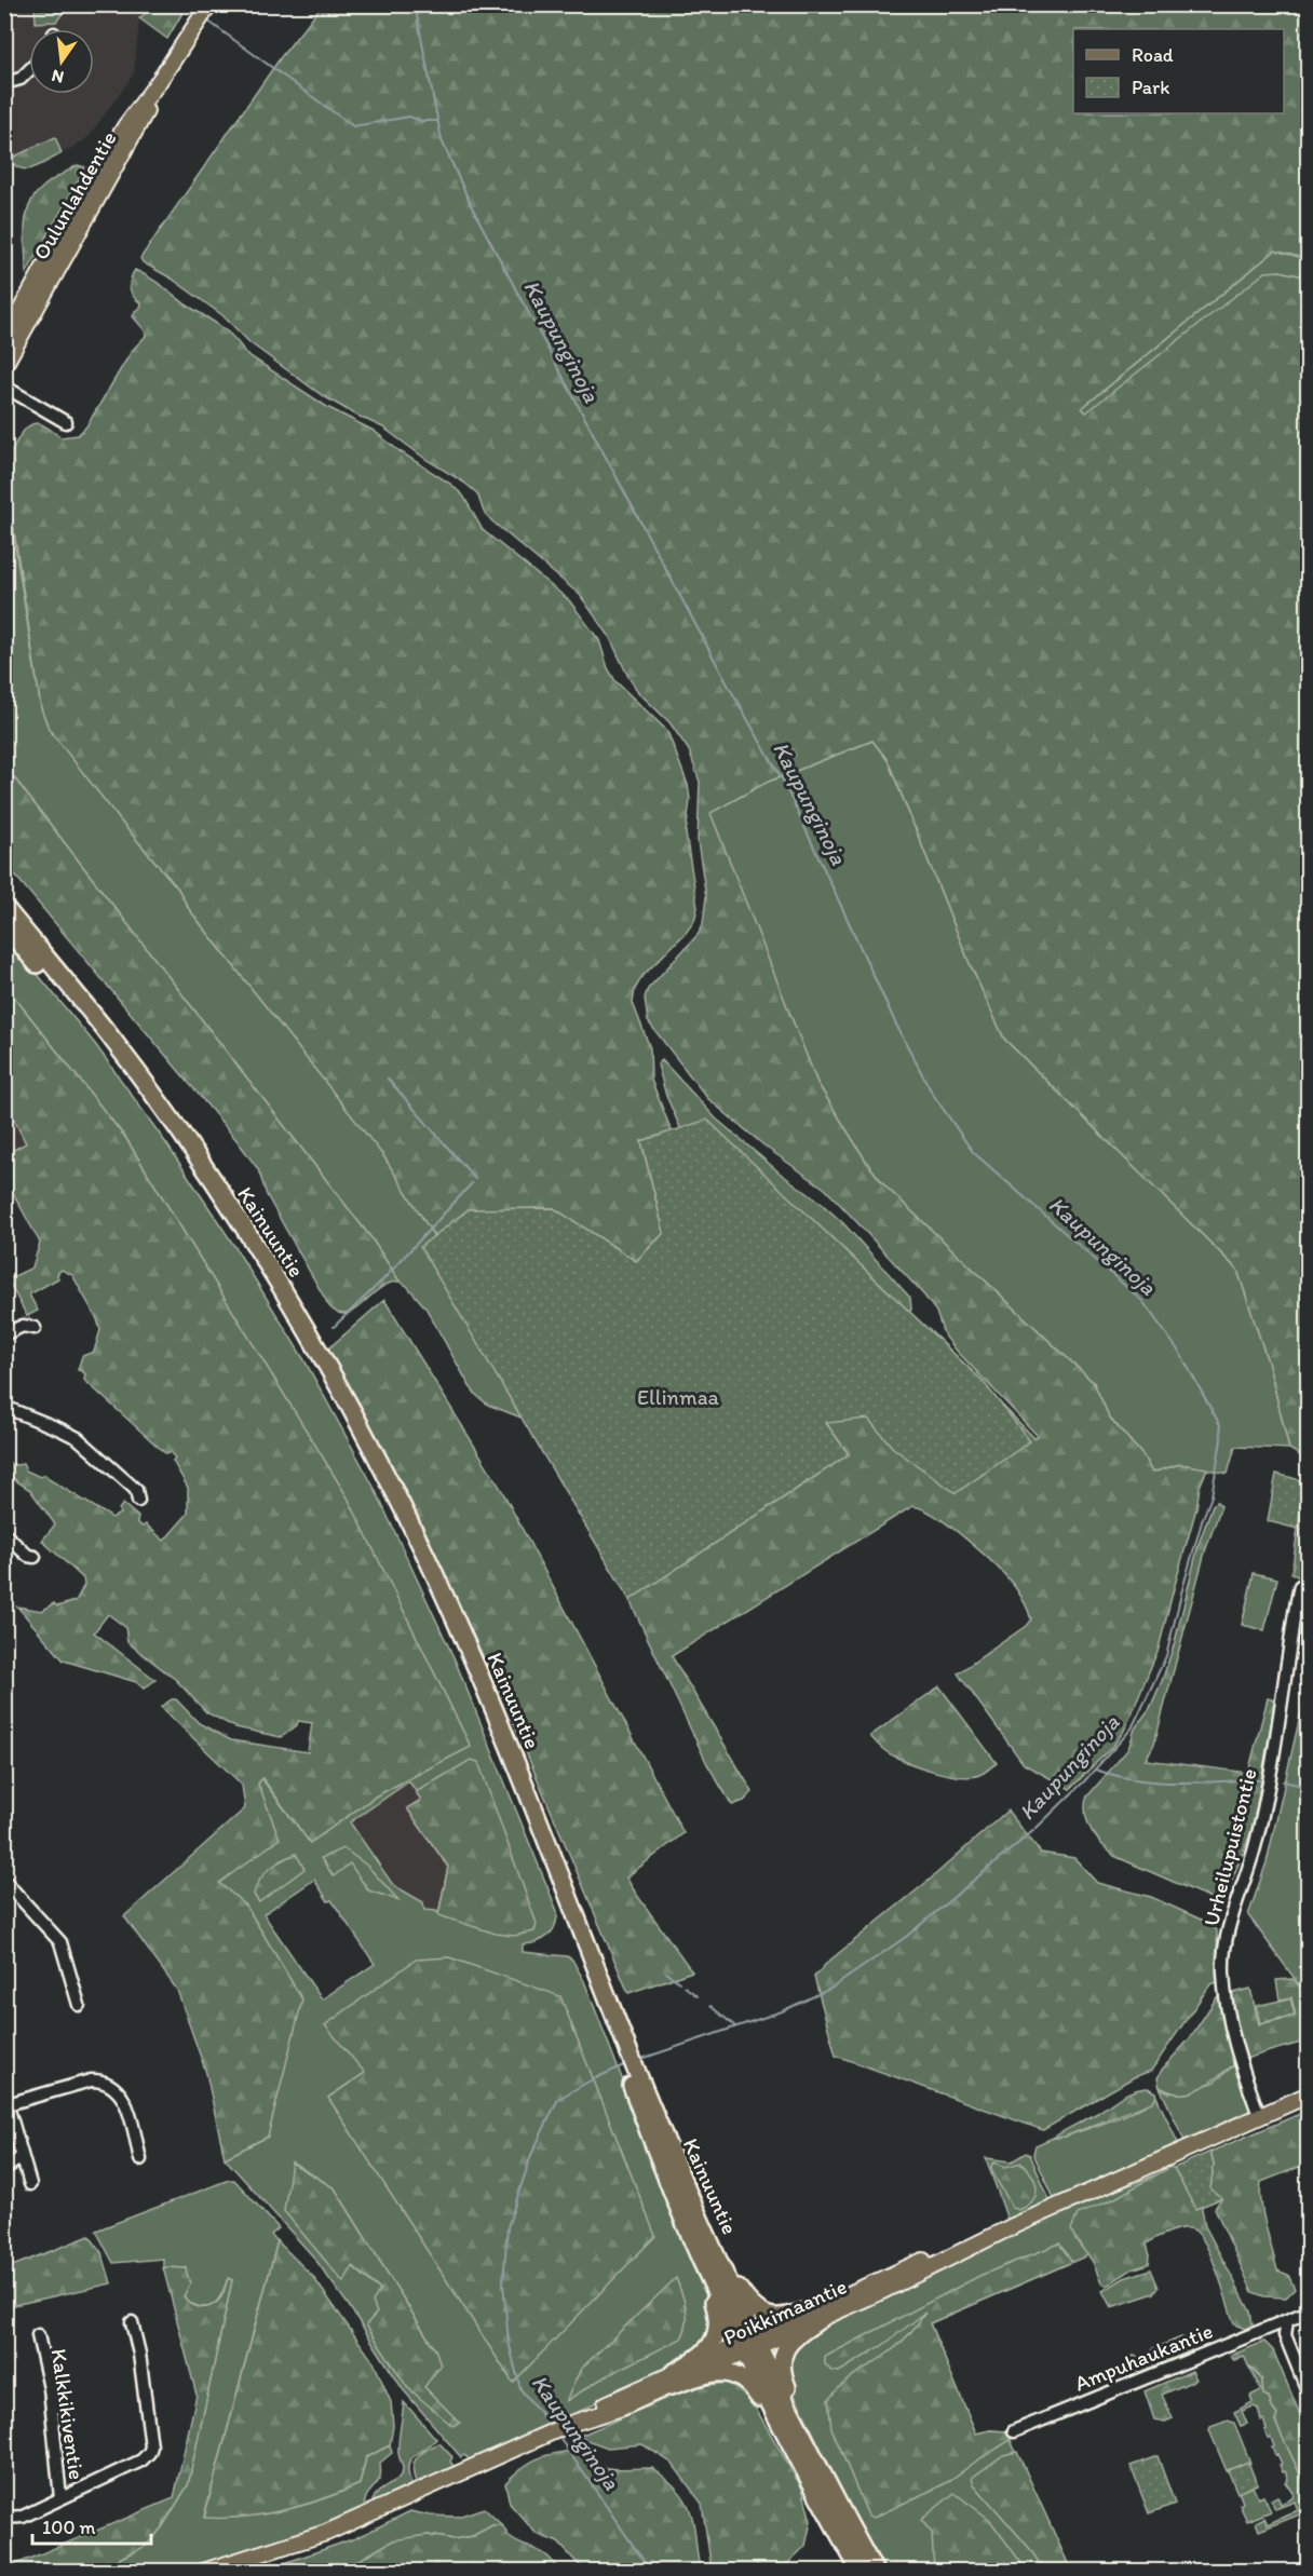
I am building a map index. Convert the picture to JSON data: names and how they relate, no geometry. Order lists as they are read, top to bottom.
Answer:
{
  "streets": {
    "highway": ["Kainuuntie"],
    "main road": ["Oulunlahdentie", "Poikkimaantie"],
    "street": ["Urheilupuistontie", "Ampuhaukantie", "Kalkkikiventie"]
  },
  "crossings": [
    ["Kainuuntie", "Poikkimaantie"],
    ["Urheilupuistontie", "Poikkimaantie"]
  ],
  "water": ["Kaupunginoja"],
  "parks": ["Ellinmaa"],
  "legend": ["Road", "Park"],
  "scale_bar": "100 m",
  "north": "bottom"
}
